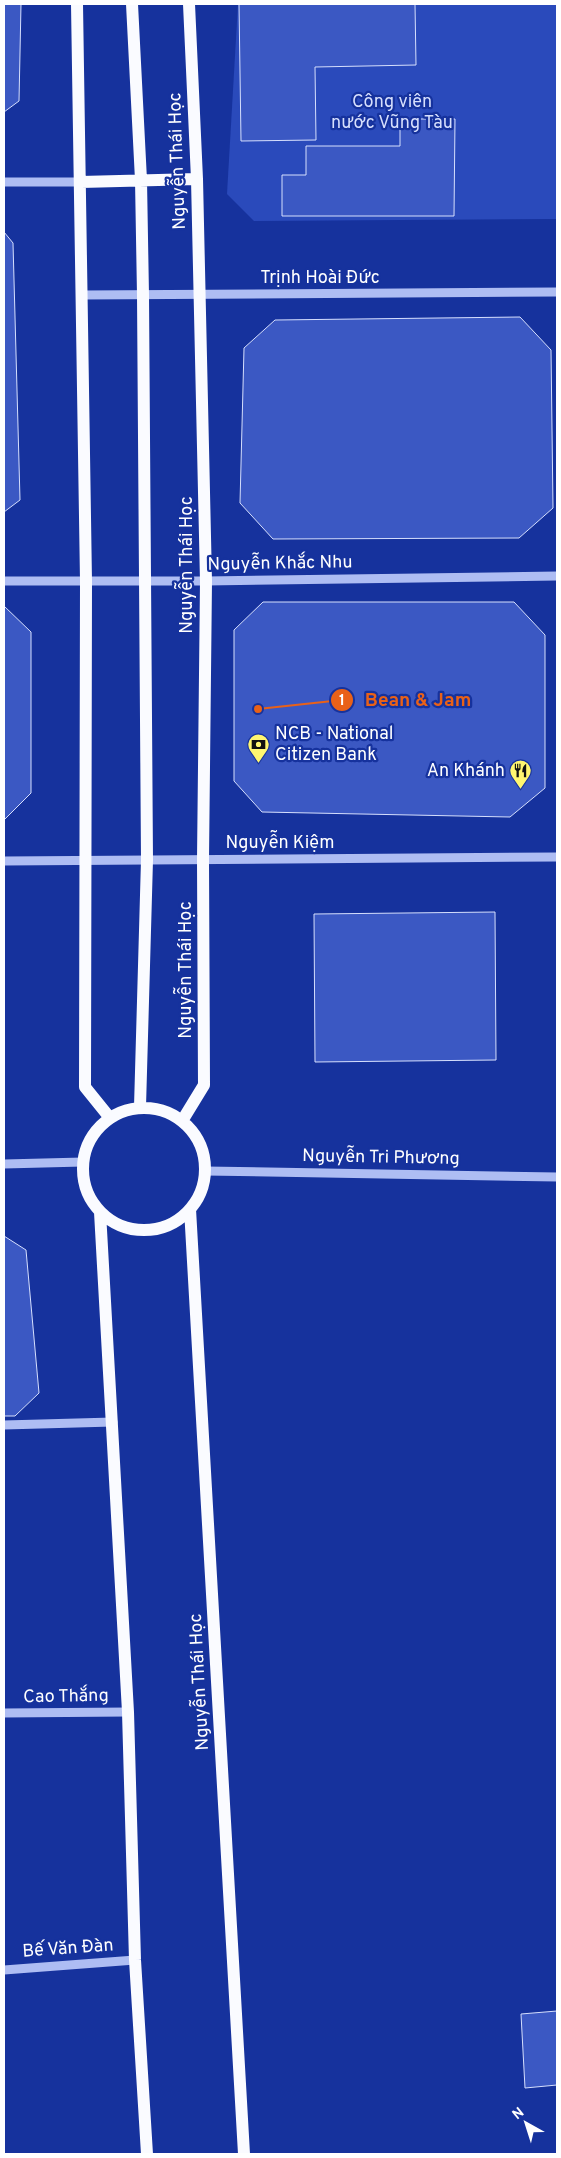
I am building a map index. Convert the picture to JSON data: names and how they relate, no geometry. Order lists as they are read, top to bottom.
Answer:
{
  "streets": {
    "main road": ["Nguyễn Thái Học"],
    "street": [
      "Trịnh Hoài Đức",
      "Nguyễn Khắc Nhu",
      "Nguyễn Kiệm",
      "Nguyễn Tri Phương",
      "Cao Thắng",
      "Bế Văn Đàn"
    ]
  },
  "crossings": [
    ["Nguyễn Thái Học", "Trịnh Hoài Đức"],
    ["Nguyễn Thái Học", "Nguyễn Khắc Nhu"],
    ["Nguyễn Thái Học", "Nguyễn Kiệm"],
    ["Nguyễn Thái Học", "Nguyễn Tri Phương"]
  ],
  "parks": ["Công viên nước Vũng Tàu"],
  "places": {
    "other": ["Bean & Jam"],
    "bank": ["NCB - National Citizen Bank"],
    "restaurant": ["An Khánh"]
  },
  "north": "top left"
}
